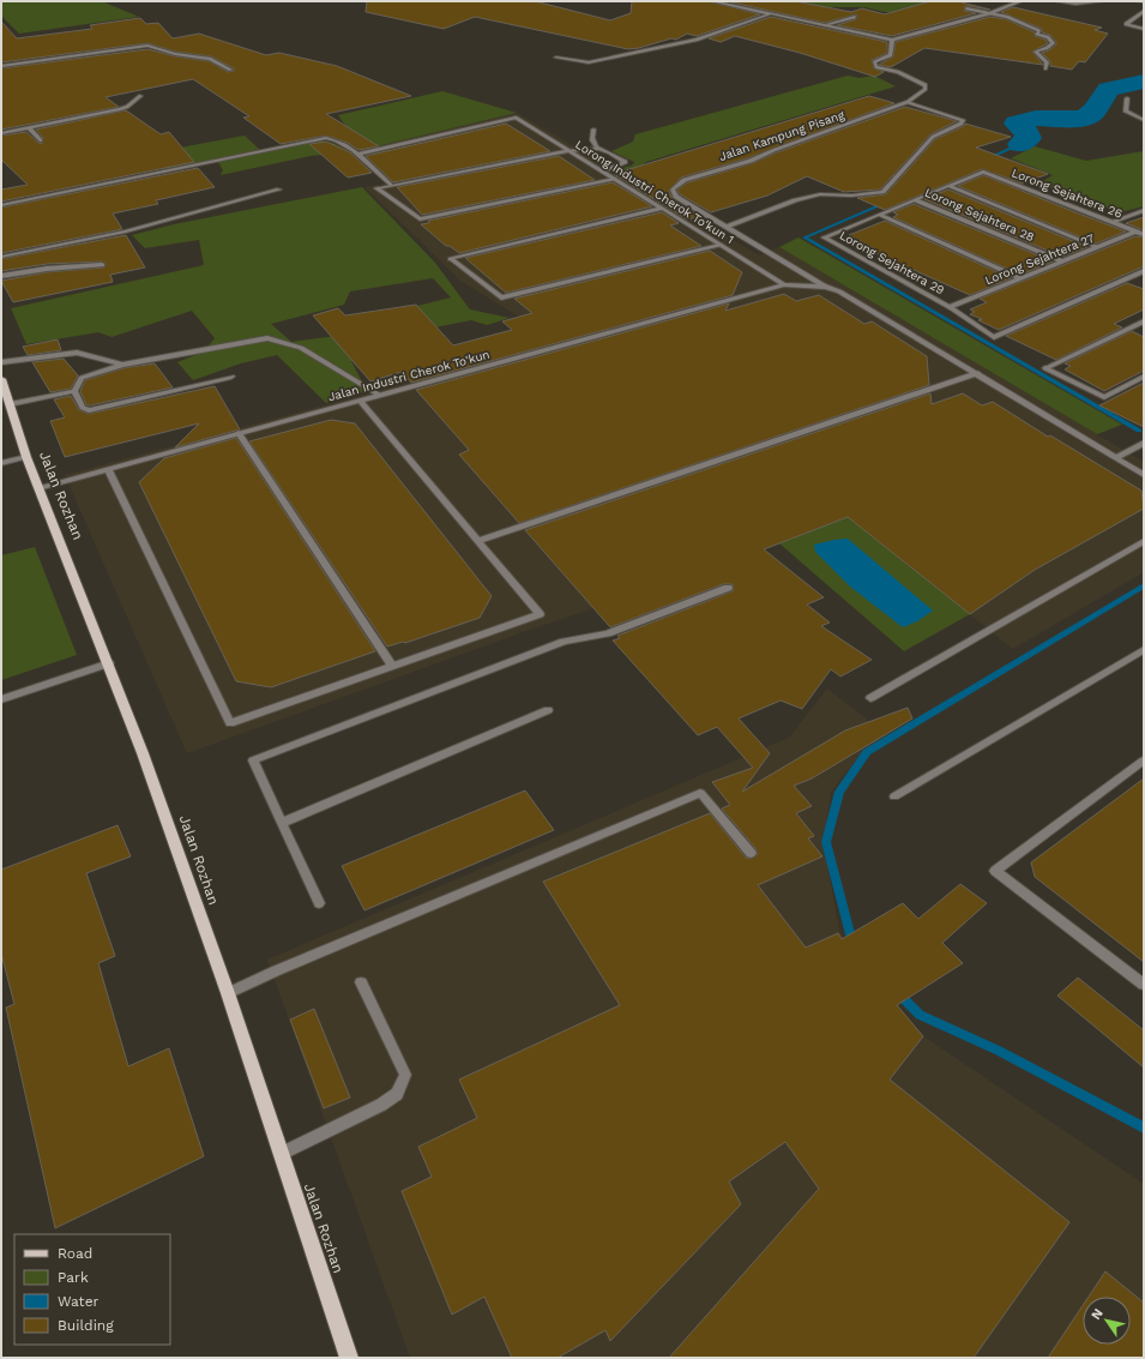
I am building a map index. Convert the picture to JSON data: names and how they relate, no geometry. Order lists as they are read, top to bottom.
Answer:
{
  "streets": {
    "main road": ["Jalan Rozhan"],
    "street": [
      "Jalan Kampung Pisang",
      "Lorong Industri Cherok To'kun 1",
      "Lorong Sejahtera 26",
      "Lorong Sejahtera 28",
      "Lorong Sejahtera 27",
      "Lorong Sejahtera 29",
      "Jalan Industri Cherok To'kun"
    ]
  },
  "crossings": [
    ["Lorong Industri Cherok To'kun 1", "Jalan Industri Cherok To'kun"],
    ["Lorong Sejahtera 26", "Lorong Sejahtera 27"],
    ["Lorong Sejahtera 28", "Lorong Sejahtera 27"],
    ["Lorong Sejahtera 27", "Lorong Sejahtera 29"],
    ["Jalan Industri Cherok To'kun", "Jalan Rozhan"]
  ],
  "legend": [
    "Road",
    "Park",
    "Water",
    "Building"
  ],
  "north": "top left"
}
